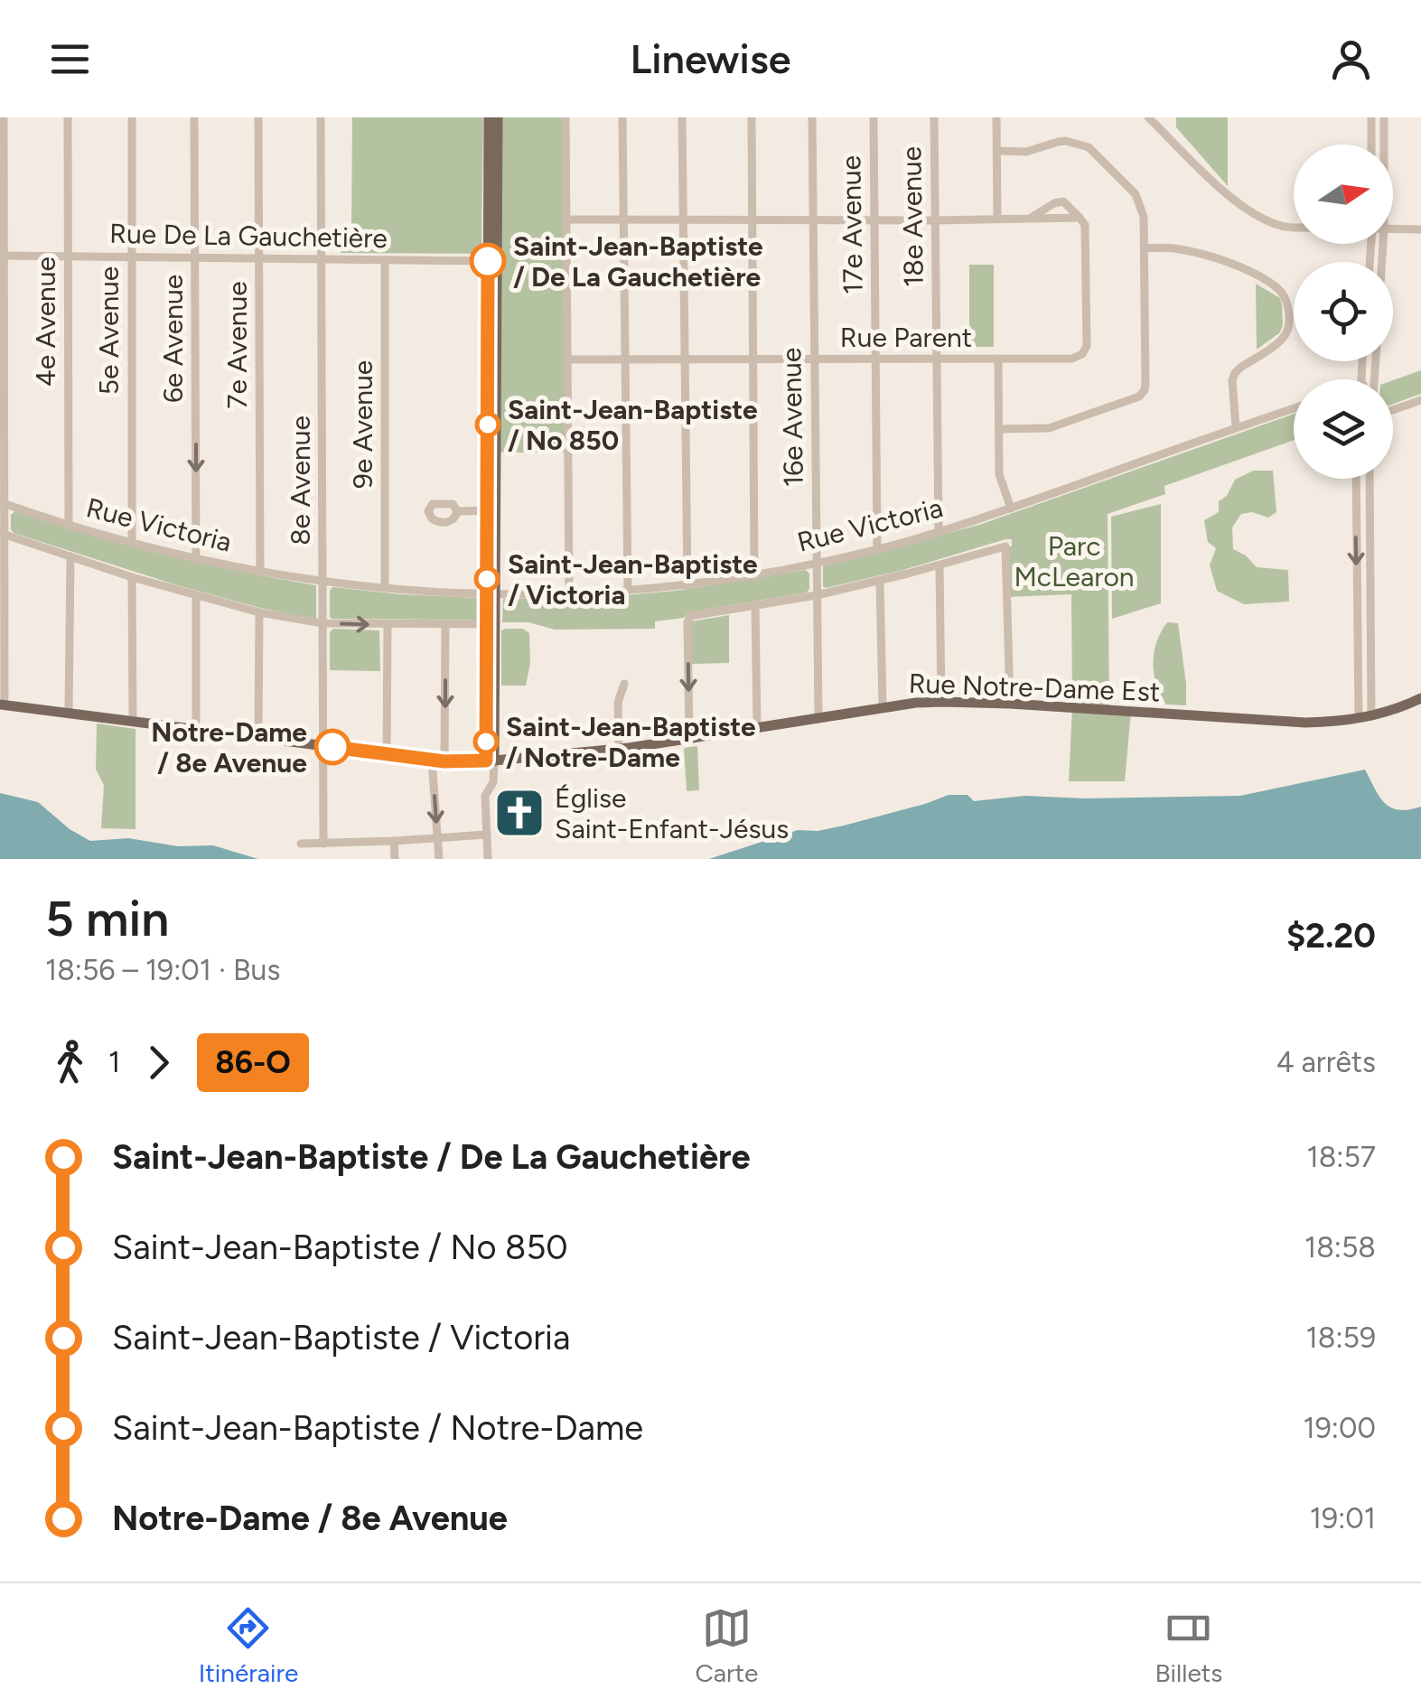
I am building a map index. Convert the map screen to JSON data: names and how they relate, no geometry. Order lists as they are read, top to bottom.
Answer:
{
  "streets": {
    "main road": ["Rue Notre-Dame Est"],
    "street": [
      "18e Avenue",
      "17e Avenue",
      "Rue De La Gauchetière",
      "4e Avenue",
      "5e Avenue",
      "Rue Parent",
      "6e Avenue",
      "7e Avenue",
      "16e Avenue",
      "9e Avenue",
      "8e Avenue",
      "Rue Victoria"
    ]
  },
  "crossings": [
    ["18e Avenue", "Rue Parent"],
    ["18e Avenue", "Rue Victoria"],
    ["17e Avenue", "Rue Parent"],
    ["17e Avenue", "Rue Victoria"],
    ["Rue De La Gauchetière", "4e Avenue"],
    ["Rue De La Gauchetière", "5e Avenue"],
    ["Rue De La Gauchetière", "6e Avenue"],
    ["Rue De La Gauchetière", "7e Avenue"],
    ["Rue De La Gauchetière", "9e Avenue"],
    ["Rue De La Gauchetière", "8e Avenue"],
    ["4e Avenue", "Rue Victoria"],
    ["5e Avenue", "Rue Victoria"],
    ["Rue Parent", "16e Avenue"],
    ["6e Avenue", "Rue Victoria"],
    ["7e Avenue", "Rue Victoria"],
    ["16e Avenue", "Rue Victoria"],
    ["16e Avenue", "Rue Notre-Dame Est"],
    ["9e Avenue", "Rue Victoria"],
    ["8e Avenue", "Rue Victoria"],
    ["8e Avenue", "Rue Notre-Dame Est"]
  ],
  "one_way": ["6e Avenue"],
  "parks": ["Parc McLearon"],
  "places": {
    "other": [
      "Saint-Jean-Baptiste / De La Gauchetière",
      "Saint-Jean-Baptiste / No 850",
      "Saint-Jean-Baptiste / Victoria",
      "Saint-Jean-Baptiste / Notre-Dame",
      "Notre-Dame / 8e Avenue"
    ],
    "church": ["Église Saint-Enfant-Jésus"]
  },
  "lines": ["bus line 86-O"],
  "north": "right",
  "page": {
    "header": "Linewise",
    "heading": ["5 min", "18:56 – 19:01 · Bus", "$2.20"],
    "legs": ["1", "86-O", "4 arrêts"],
    "list": [
      {
        "name": "Saint-Jean-Baptiste / De La Gauchetière",
        "value": "18:57"
      },
      {
        "name": "Saint-Jean-Baptiste / No 850",
        "value": "18:58"
      },
      {
        "name": "Saint-Jean-Baptiste / Victoria",
        "value": "18:59"
      },
      {
        "name": "Saint-Jean-Baptiste / Notre-Dame",
        "value": "19:00"
      },
      {
        "name": "Notre-Dame / 8e Avenue",
        "value": "19:01"
      }
    ],
    "tabs": ["Itinéraire", "Carte", "Billets"]
  }
}
